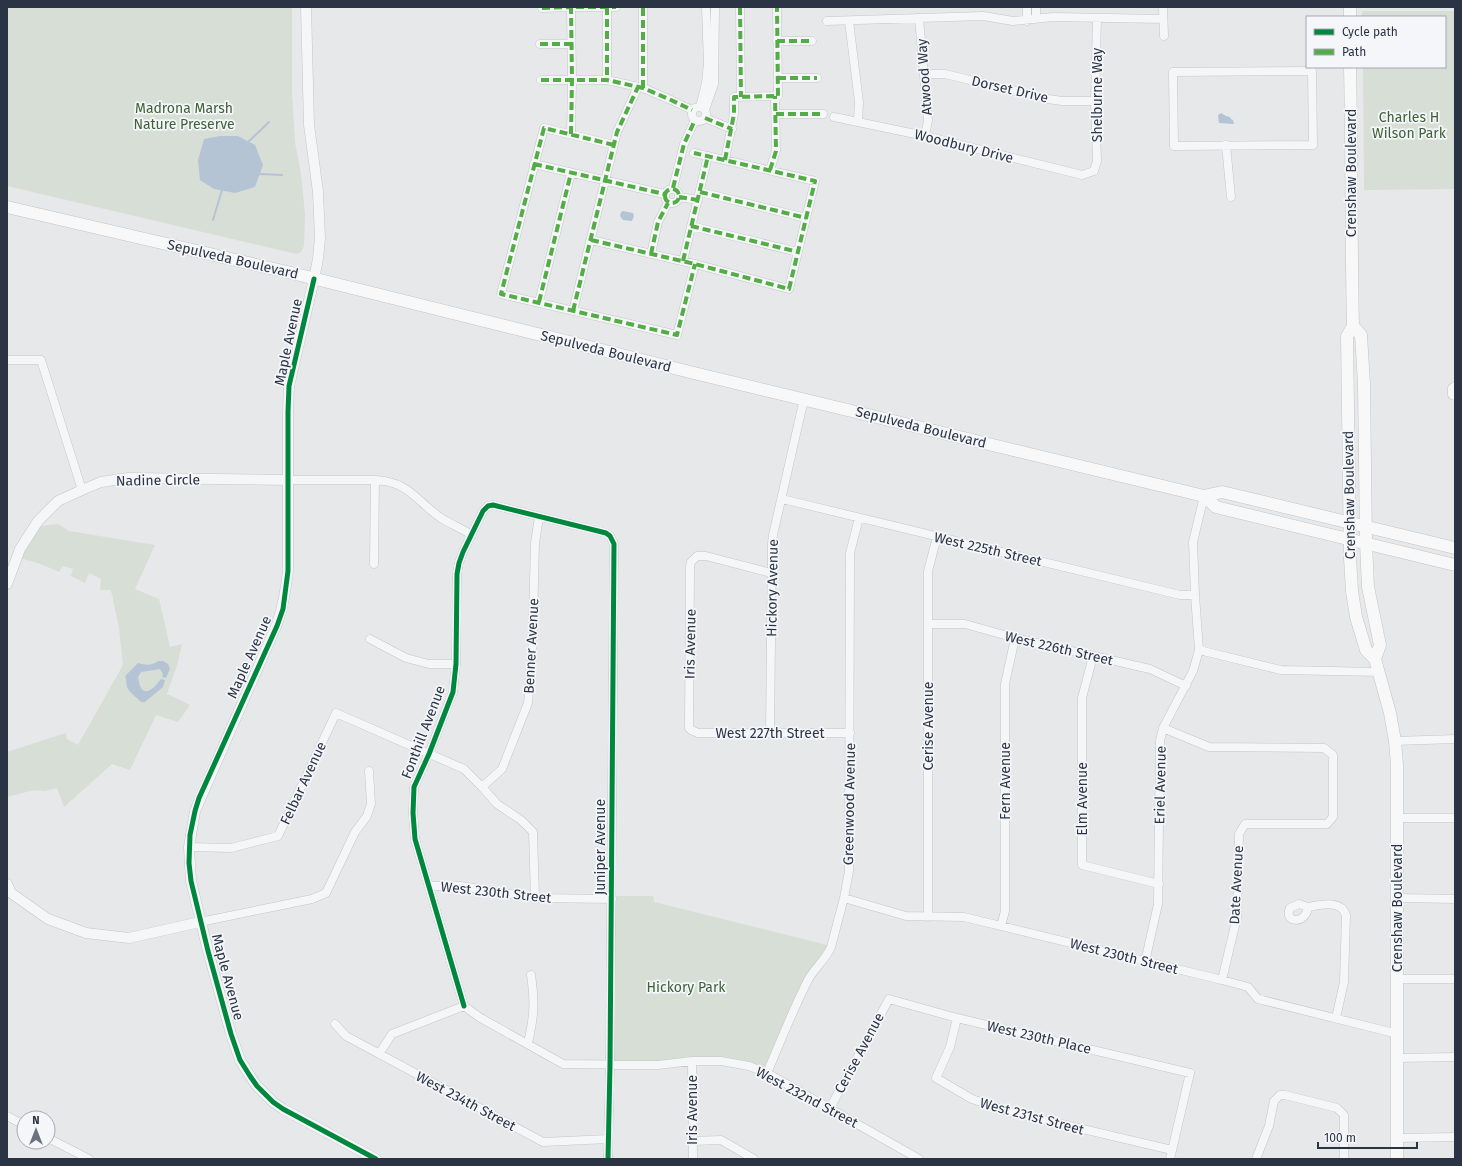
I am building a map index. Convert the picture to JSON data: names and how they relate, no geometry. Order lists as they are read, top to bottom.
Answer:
{
  "streets": {
    "main road": ["Crenshaw Boulevard", "Sepulveda Boulevard"],
    "street": [
      "Atwood Way",
      "Dorset Drive",
      "Shelburne Way",
      "Woodbury Drive",
      "Maple Avenue",
      "Nadine Circle",
      "West 225th Street",
      "Hickory Avenue",
      "Iris Avenue",
      "Benner Avenue",
      "West 226th Street",
      "Cerise Avenue",
      "Fonthill Avenue",
      "West 227th Street",
      "Fern Avenue",
      "Felbar Avenue",
      "Eriel Avenue",
      "Elm Avenue",
      "Greenwood Avenue",
      "Juniper Avenue",
      "Date Avenue",
      "West 230th Street",
      "West 230th Place",
      "West 232nd Street",
      "West 234th Street",
      "West 231st Street"
    ]
  },
  "crossings": [
    ["Atwood Way", "Dorset Drive"],
    ["Atwood Way", "Woodbury Drive"],
    ["Dorset Drive", "Shelburne Way"],
    ["Shelburne Way", "Woodbury Drive"],
    ["Crenshaw Boulevard", "Sepulveda Boulevard"],
    ["Crenshaw Boulevard", "West 230th Street"],
    ["Sepulveda Boulevard", "Maple Avenue"],
    ["Sepulveda Boulevard", "Hickory Avenue"],
    ["Sepulveda Boulevard", "Eriel Avenue"],
    ["Maple Avenue", "Nadine Circle"],
    ["Maple Avenue", "Felbar Avenue"],
    ["West 225th Street", "Hickory Avenue"],
    ["West 225th Street", "Cerise Avenue"],
    ["West 225th Street", "Eriel Avenue"],
    ["West 225th Street", "Greenwood Avenue"],
    ["Hickory Avenue", "Iris Avenue"],
    ["Hickory Avenue", "West 227th Street"],
    ["Iris Avenue", "West 227th Street"],
    ["Iris Avenue", "West 232nd Street"],
    ["Benner Avenue", "Juniper Avenue"],
    ["West 226th Street", "Cerise Avenue"],
    ["West 226th Street", "Fern Avenue"],
    ["West 226th Street", "Eriel Avenue"],
    ["West 226th Street", "Elm Avenue"],
    ["Cerise Avenue", "West 230th Street"],
    ["Cerise Avenue", "West 230th Place"],
    ["Cerise Avenue", "West 232nd Street"],
    ["Fonthill Avenue", "Felbar Avenue"],
    ["Fonthill Avenue", "West 230th Street"],
    ["Fonthill Avenue", "West 232nd Street"],
    ["West 227th Street", "Greenwood Avenue"],
    ["Fern Avenue", "West 230th Street"],
    ["Eriel Avenue", "Elm Avenue"],
    ["Eriel Avenue", "Date Avenue"],
    ["Eriel Avenue", "West 230th Street"],
    ["Greenwood Avenue", "West 230th Street"],
    ["Greenwood Avenue", "West 232nd Street"],
    ["Juniper Avenue", "West 230th Street"],
    ["Juniper Avenue", "West 232nd Street"],
    ["Juniper Avenue", "West 234th Street"],
    ["Date Avenue", "West 230th Street"],
    ["West 230th Place", "West 231st Street"]
  ],
  "parks": ["Madrona Marsh Nature Preserve", "Charles H Wilson Park", "Hickory Park"],
  "legend": ["Cycle path", "Path"],
  "scale_bar": "100 m",
  "north": "top"
}
